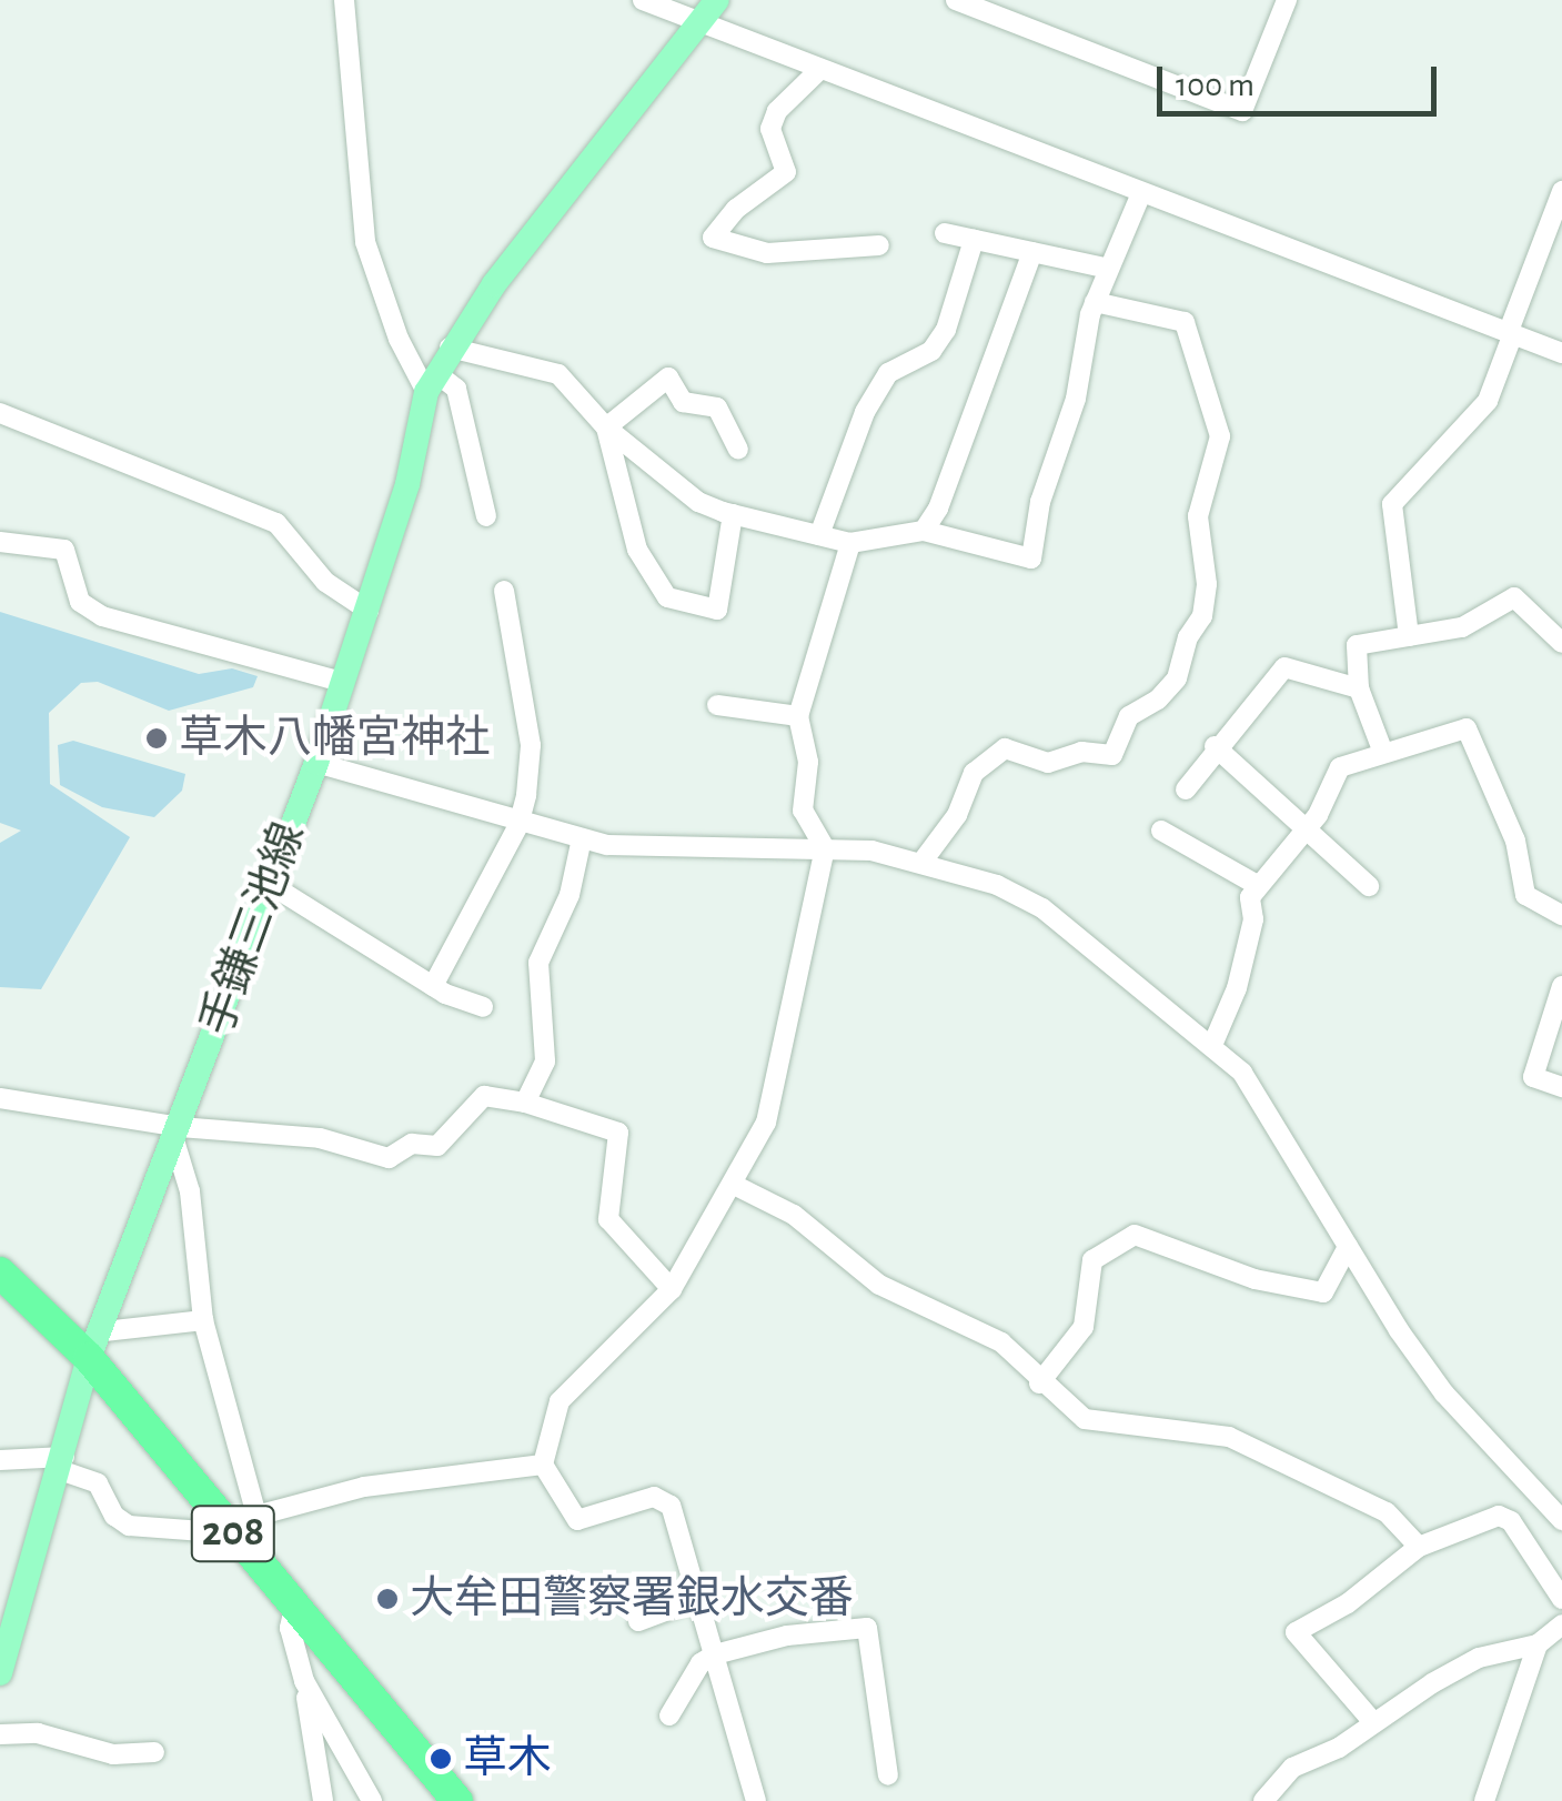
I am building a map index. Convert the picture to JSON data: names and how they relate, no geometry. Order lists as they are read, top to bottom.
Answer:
{
  "streets": {
    "highway": ["208"],
    "main road": ["手鎌三池線"]
  },
  "crossings": [
    ["手鎌三池線", "208"]
  ],
  "places": ["草木八幡宮神社", "大牟田警察署銀水交番", "草木"],
  "scale_bar": "100 m"
}
